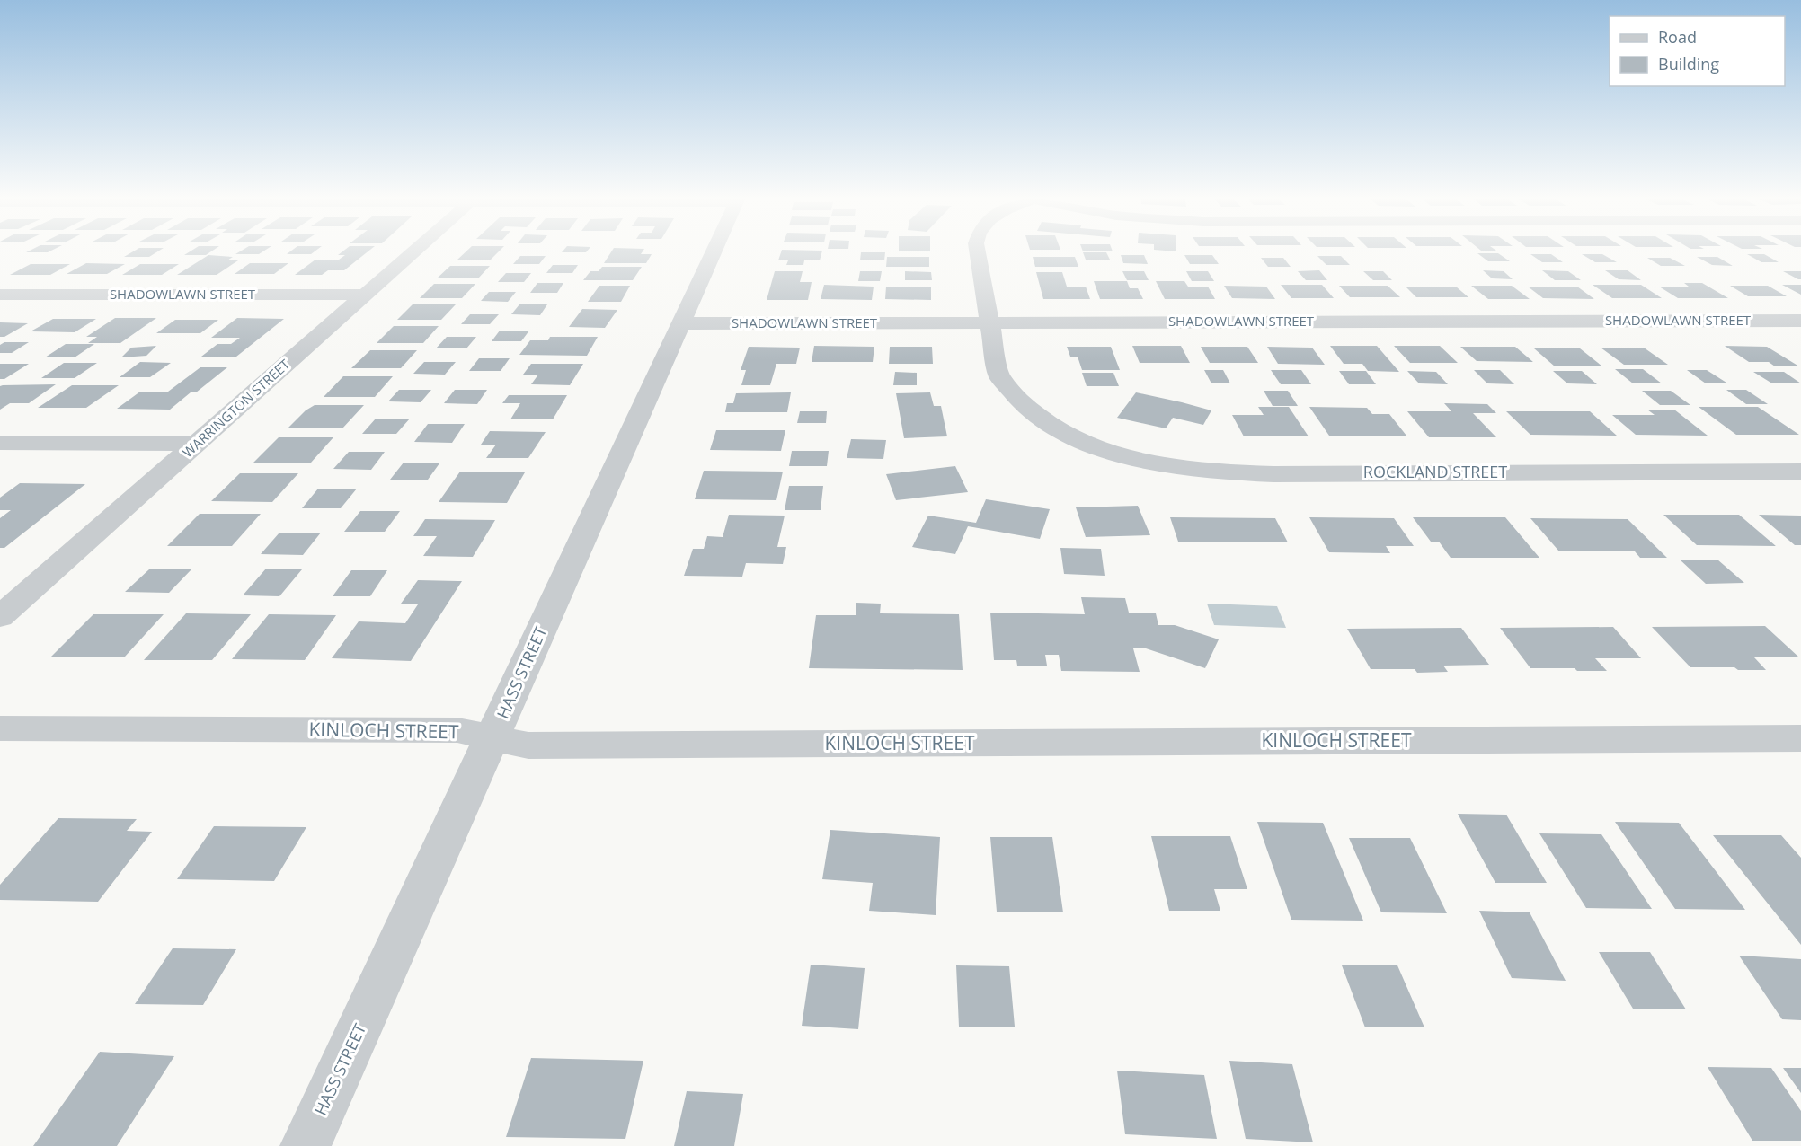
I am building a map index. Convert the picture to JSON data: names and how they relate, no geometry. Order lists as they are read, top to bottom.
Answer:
{
  "streets": {
    "street": [
      "SHADOWLAWN STREET",
      "WARRINGTON STREET",
      "ROCKLAND STREET",
      "HASS STREET",
      "KINLOCH STREET"
    ]
  },
  "crossings": [
    ["SHADOWLAWN STREET", "WARRINGTON STREET"],
    ["SHADOWLAWN STREET", "ROCKLAND STREET"],
    ["SHADOWLAWN STREET", "HASS STREET"],
    ["HASS STREET", "KINLOCH STREET"]
  ],
  "legend": ["Road", "Building"]
}
